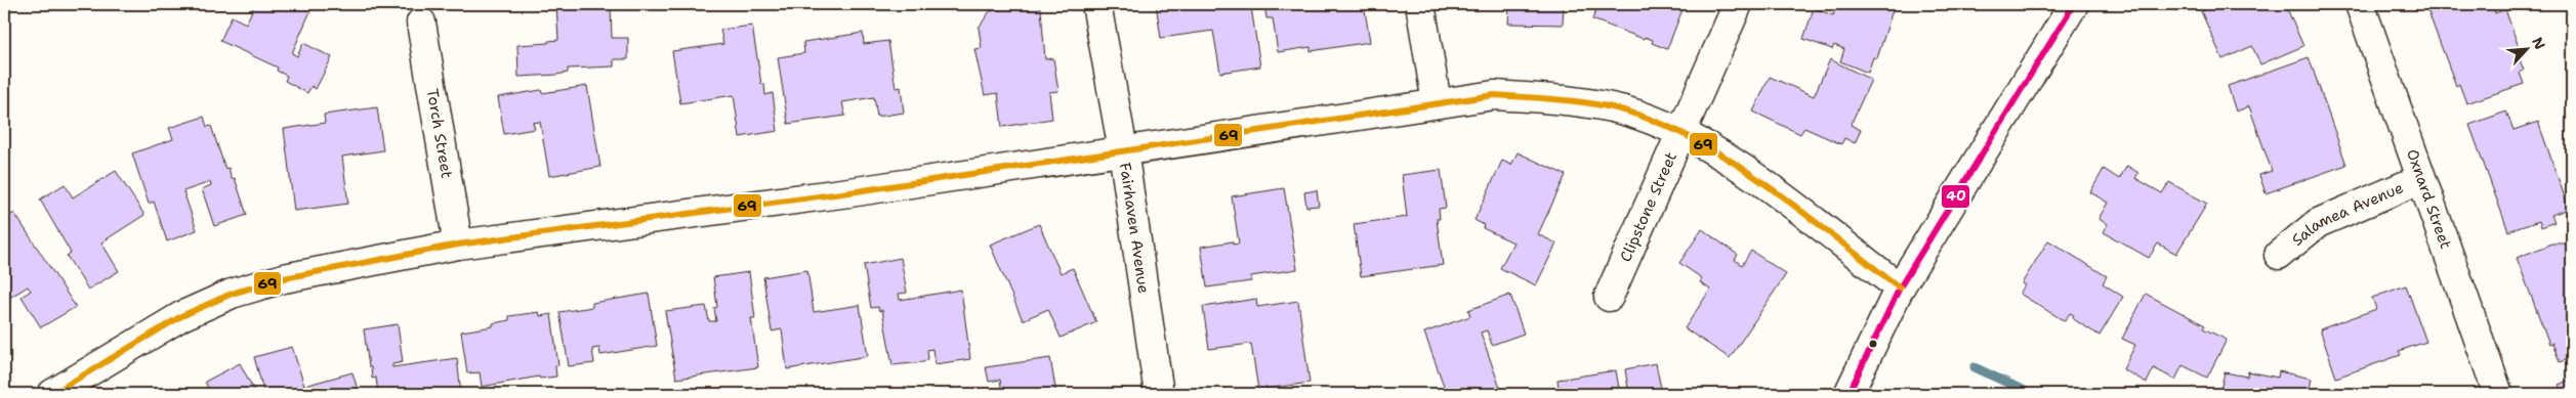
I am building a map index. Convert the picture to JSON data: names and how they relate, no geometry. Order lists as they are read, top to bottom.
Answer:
{
  "streets": {
    "street": [
      "Torch Street",
      "Oxnard Street",
      "Clipstone Street",
      "Salamea Avenue",
      "Fairhaven Avenue"
    ]
  },
  "crossings": [
    ["Oxnard Street", "Salamea Avenue"]
  ],
  "lines": ["transit line 40", "transit line 69"],
  "north": "top right"
}
